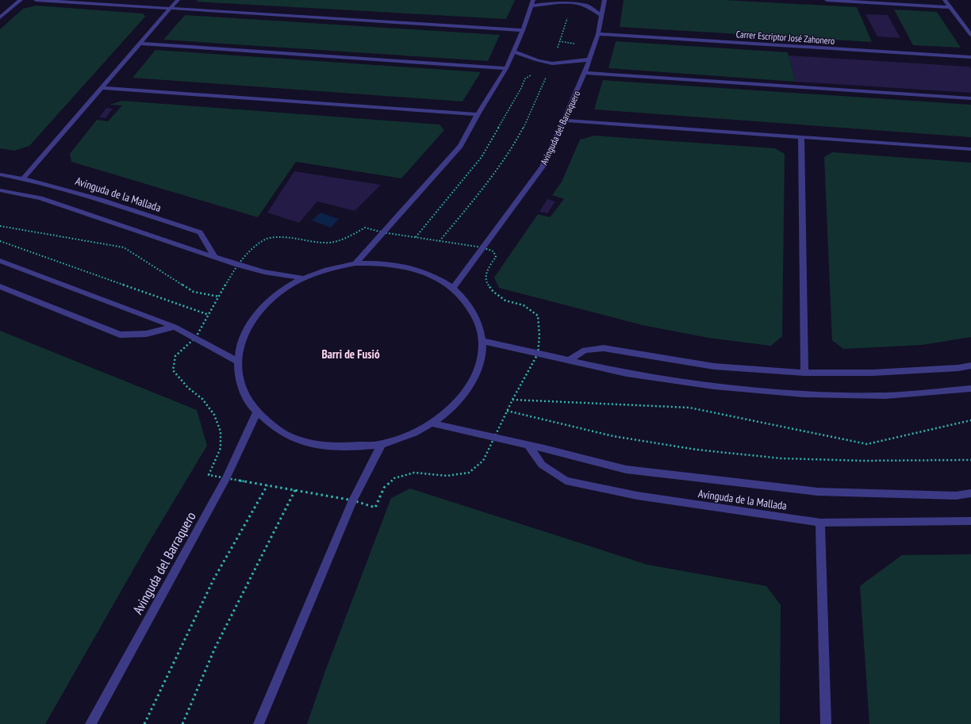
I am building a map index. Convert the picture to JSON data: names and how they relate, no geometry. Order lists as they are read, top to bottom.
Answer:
{
  "streets": {
    "street": ["Carrer Escriptor José Zahonero", "Avinguda del Barraquero", "Avinguda de la Mallada"]
  },
  "crossings": [
    ["Carrer Escriptor José Zahonero", "Avinguda del Barraquero"]
  ],
  "districts": ["Barri de Fusió"]
}
